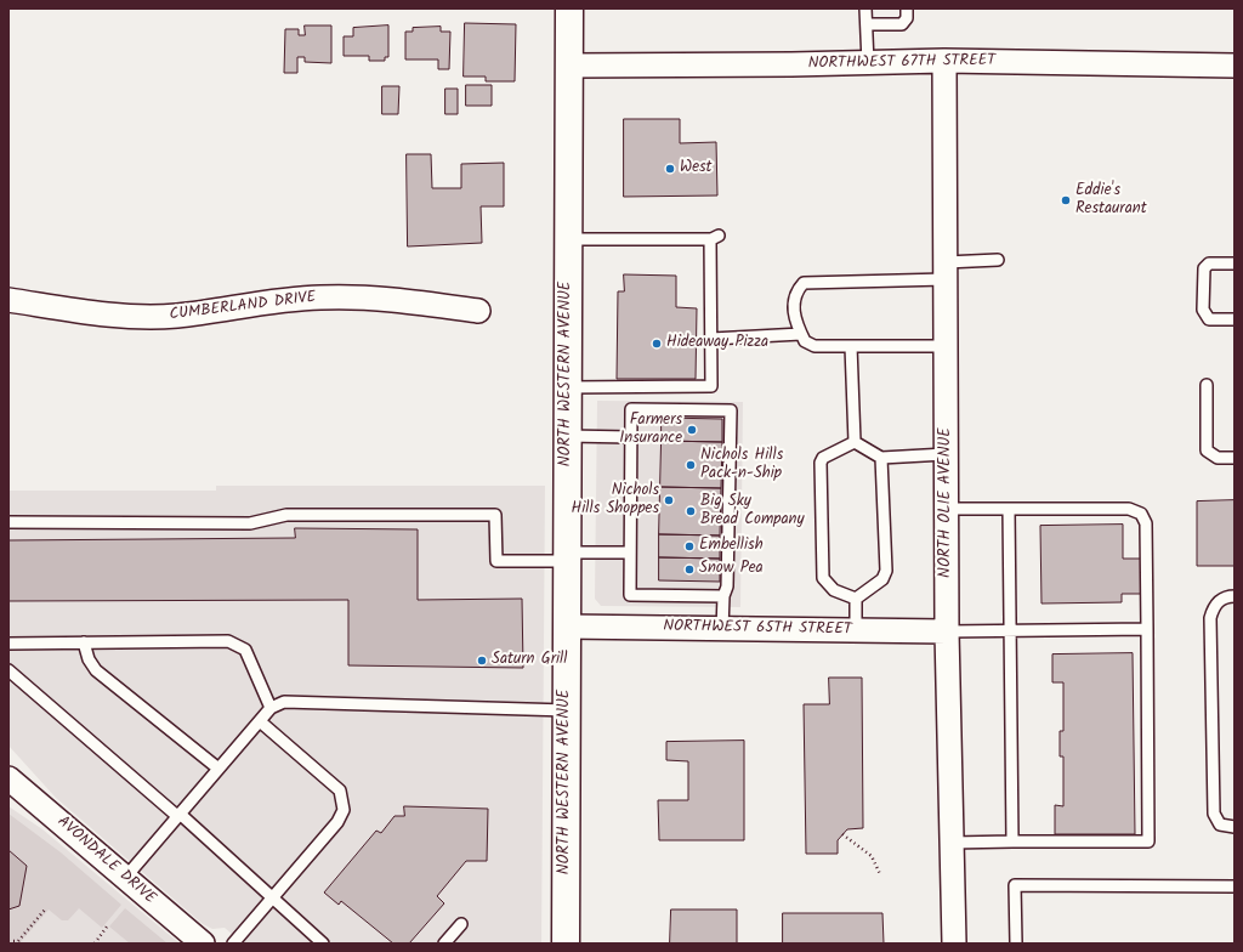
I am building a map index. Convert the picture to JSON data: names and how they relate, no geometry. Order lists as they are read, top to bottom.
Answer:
{
  "streets": {
    "main road": ["NORTH WESTERN AVENUE"],
    "street": [
      "NORTHWEST 67TH STREET",
      "CUMBERLAND DRIVE",
      "NORTH OLIE AVENUE",
      "NORTHWEST 65TH STREET",
      "AVONDALE DRIVE"
    ]
  },
  "crossings": [
    ["NORTHWEST 67TH STREET", "NORTH WESTERN AVENUE"],
    ["NORTHWEST 67TH STREET", "NORTH OLIE AVENUE"],
    ["NORTH WESTERN AVENUE", "NORTHWEST 65TH STREET"],
    ["NORTH OLIE AVENUE", "NORTHWEST 65TH STREET"]
  ],
  "places": [
    "West",
    "Eddie's Restaurant",
    "Hideaway Pizza",
    "Farmers Insurance",
    "Nichols Hills Pack-n-Ship",
    "Nichols Hills Shoppes",
    "Big Sky Bread Company",
    "Embellish",
    "Snow Pea",
    "Saturn Grill"
  ]
}
